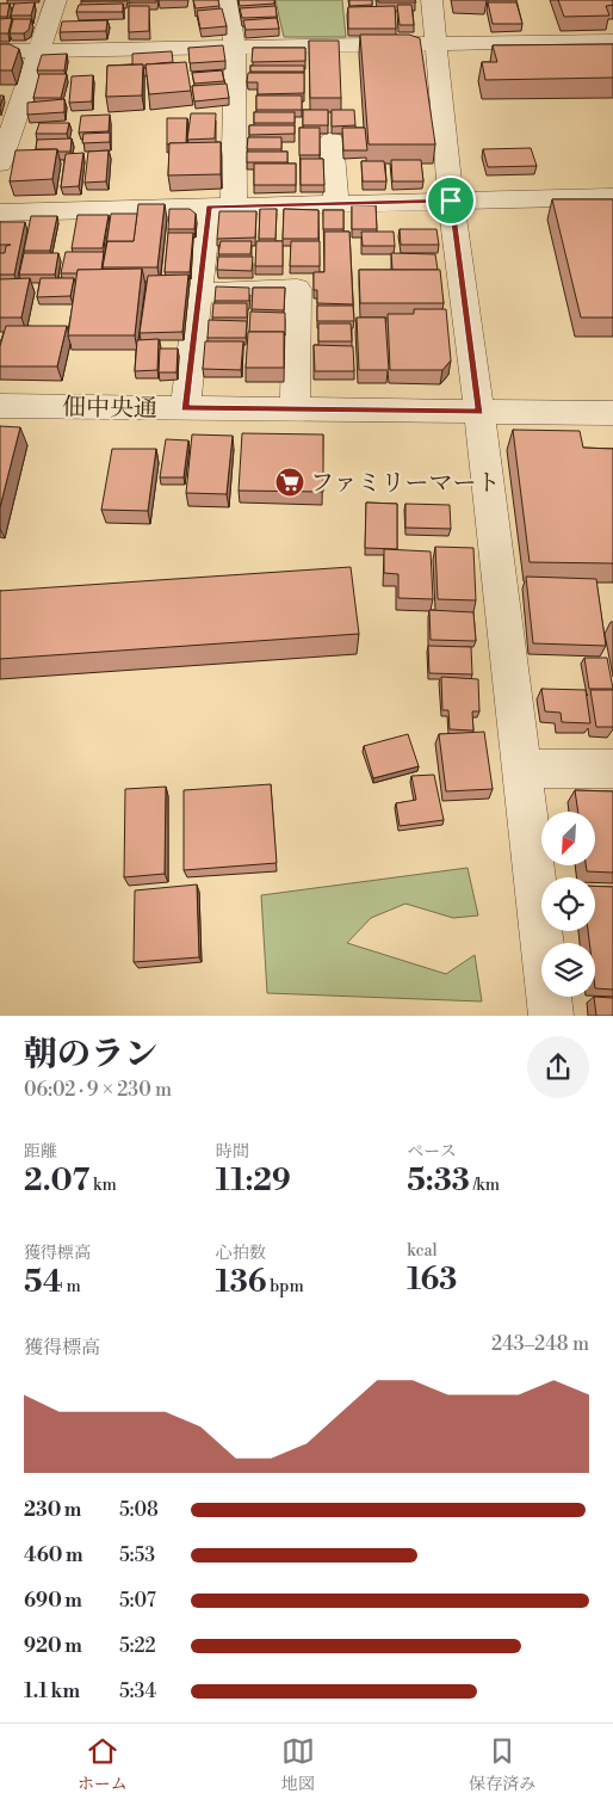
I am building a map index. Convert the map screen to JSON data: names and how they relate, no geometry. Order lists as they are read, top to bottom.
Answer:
{
  "streets": {
    "street": ["佃中央通"]
  },
  "places": {
    "supermarket": ["ファミリーマート"]
  },
  "north": "bottom left",
  "page": {
    "heading": ["朝のラン", "06:02 · 9 × 230 m"],
    "stats": [
      ["距離", "2.07 km"],
      ["時間", "11:29"],
      ["ペース", "5:33 /km"],
      ["獲得標高", "54 m"],
      ["心拍数", "136 bpm"],
      ["kcal", "163"]
    ],
    "chart": ["獲得標高", "243–248 m"],
    "list": [
      {
        "name": "230 m",
        "note": "5:08"
      },
      {
        "name": "460 m",
        "note": "5:53"
      },
      {
        "name": "690 m",
        "note": "5:07"
      },
      {
        "name": "920 m",
        "note": "5:22"
      },
      {
        "name": "1.1 km",
        "note": "5:34"
      }
    ],
    "tabs": ["ホーム", "地図", "保存済み"]
  }
}
